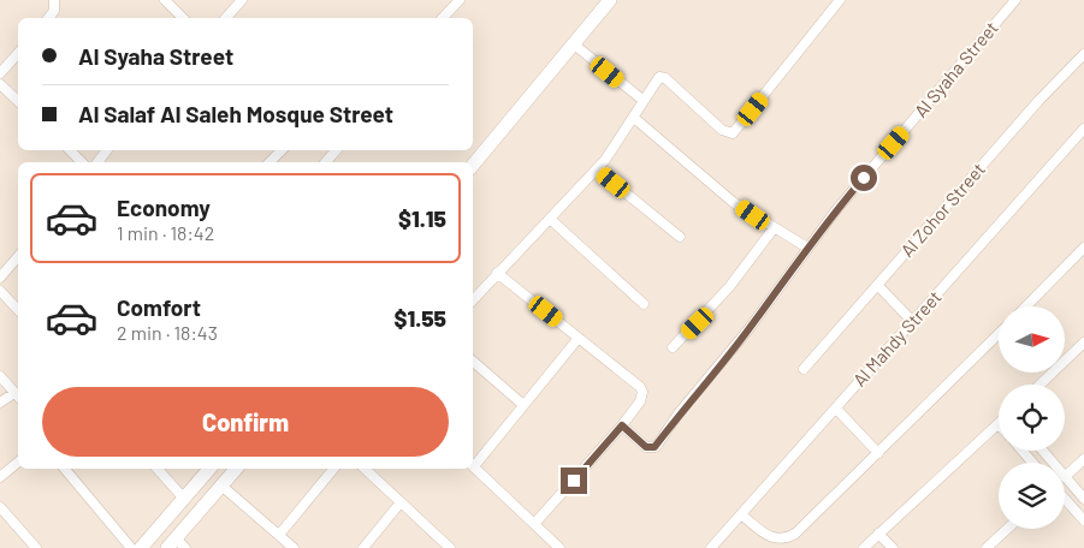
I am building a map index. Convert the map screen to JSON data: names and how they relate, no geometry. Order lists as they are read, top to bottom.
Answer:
{
  "streets": {
    "street": ["Al Syaha Street", "Al Zohor Street", "Al Mahdy Street"]
  },
  "north": "right",
  "page": {
    "banner": ["Al Syaha Street", "Al Salaf Al Saleh Mosque Street"],
    "list": [
      {
        "name": "Economy",
        "note": "1 min · 18:42",
        "value": "$1.15"
      },
      {
        "name": "Comfort",
        "note": "2 min · 18:43",
        "value": "$1.55"
      }
    ],
    "buttons": "Confirm"
  }
}
